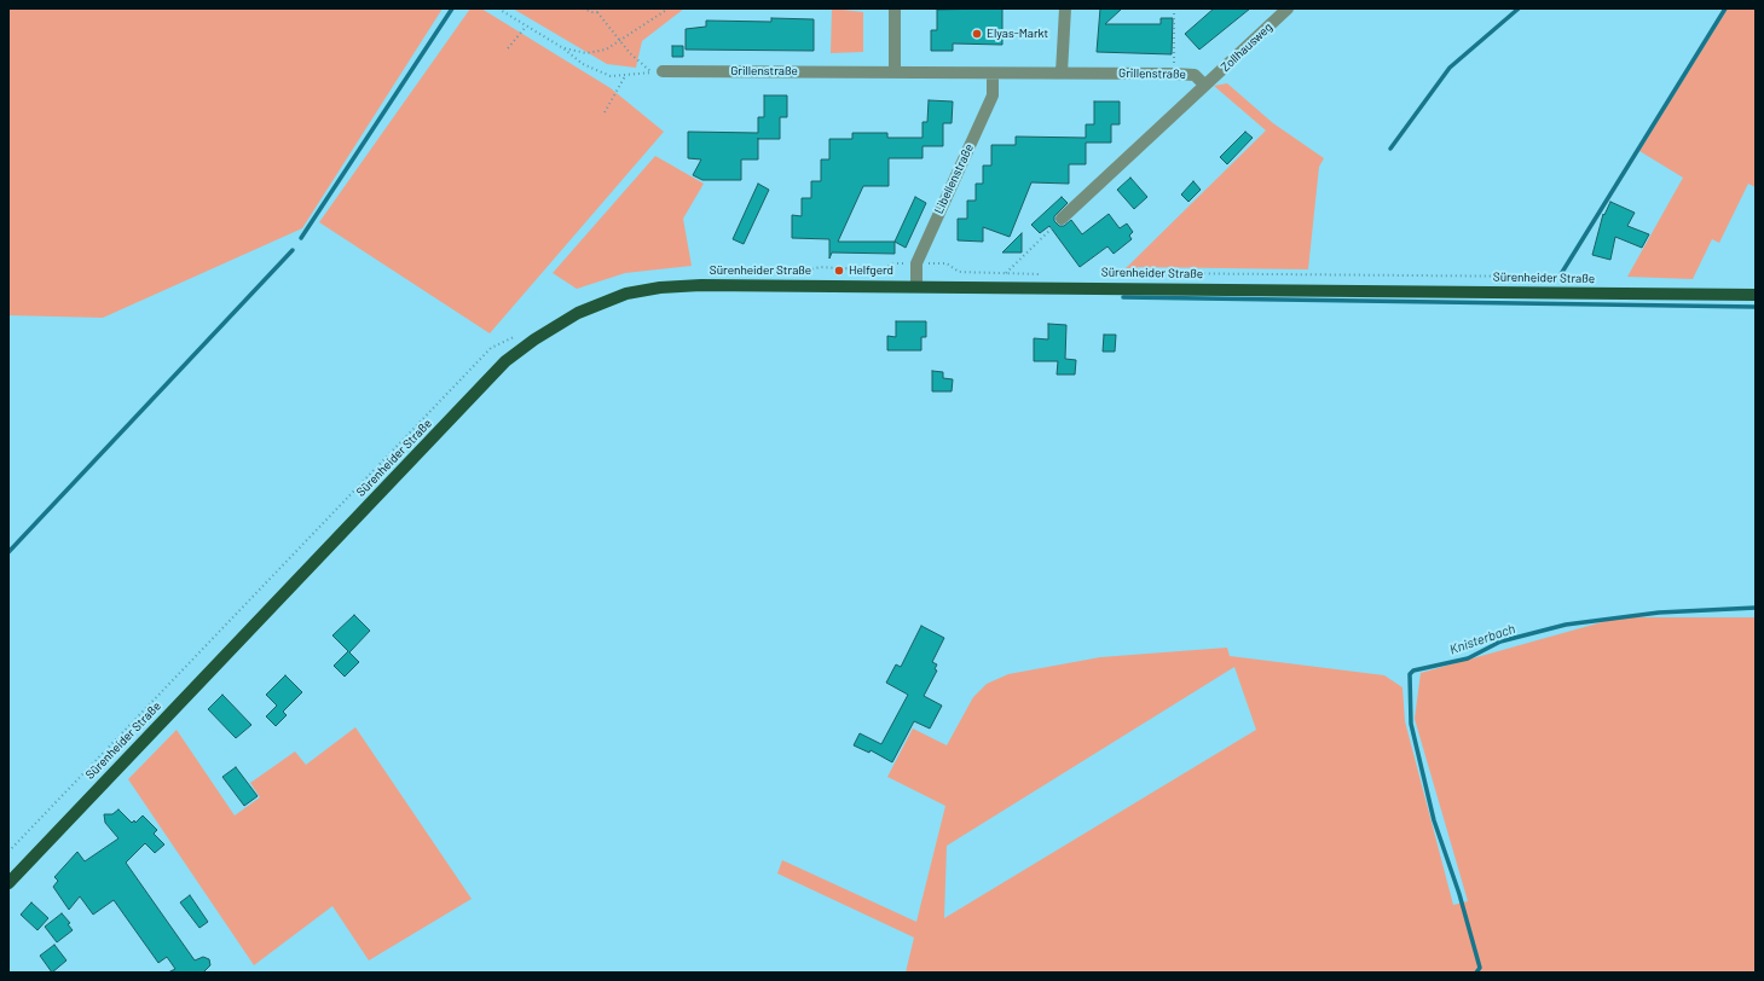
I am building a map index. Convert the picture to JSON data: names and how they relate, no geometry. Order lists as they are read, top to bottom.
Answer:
{
  "streets": {
    "main road": ["Sürenheider Straße"],
    "street": ["Zollhausweg", "Grillenstraße", "Libellenstraße"]
  },
  "crossings": [
    ["Zollhausweg", "Grillenstraße"],
    ["Grillenstraße", "Libellenstraße"],
    ["Libellenstraße", "Sürenheider Straße"]
  ],
  "water": ["Knisterbach"],
  "places": ["Elyas-Markt", "Helfgerd"]
}
